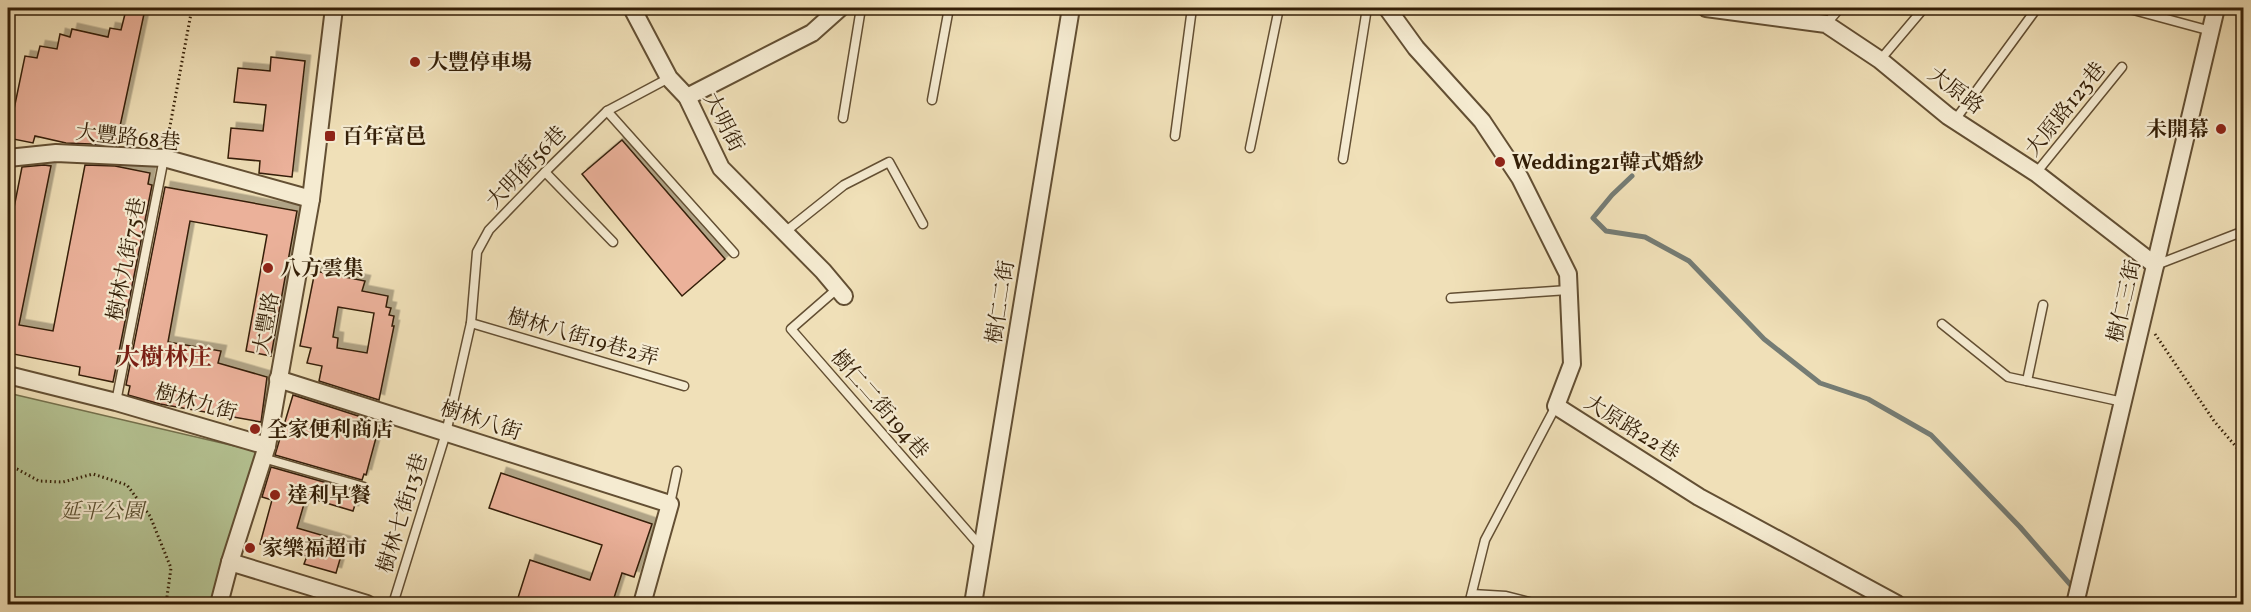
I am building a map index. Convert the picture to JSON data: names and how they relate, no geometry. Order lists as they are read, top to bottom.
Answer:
{
  "streets": {
    "street": [
      "大原路",
      "大明街",
      "大豐路68巷",
      "樹仁三街",
      "樹仁二街",
      "大豐路",
      "樹林九街",
      "樹林八街",
      "大原路22巷"
    ],
    "lane": [
      "大原路123巷",
      "大明街56巷",
      "樹林九街75巷",
      "樹林八街19巷2弄",
      "樹仁二街194巷",
      "樹林七街13巷"
    ]
  },
  "crossings": [
    ["大原路", "大原路123巷"],
    ["大原路", "樹仁三街"],
    ["大明街", "大明街56巷"],
    ["大明街", "樹仁二街194巷"],
    ["大豐路68巷", "樹林九街75巷"],
    ["大豐路68巷", "大豐路"],
    ["大明街56巷", "樹林八街19巷2弄"],
    ["大明街56巷", "樹林八街"],
    ["大明街56巷", "樹林七街13巷"],
    ["樹林九街75巷", "樹林九街"],
    ["樹仁二街", "樹仁二街194巷"],
    ["大豐路", "樹林九街"],
    ["大豐路", "樹林八街"],
    ["樹林八街", "樹林七街13巷"]
  ],
  "districts": ["大樹林庄"],
  "parks": ["延平公園"],
  "places": {
    "other": [
      "大豐停車場",
      "未開幕",
      "Wedding21韓式婚紗",
      "八方雲集",
      "全家便利商店",
      "達利早餐",
      "家樂福超市"
    ],
    "transit": ["百年富邑"]
  }
}
